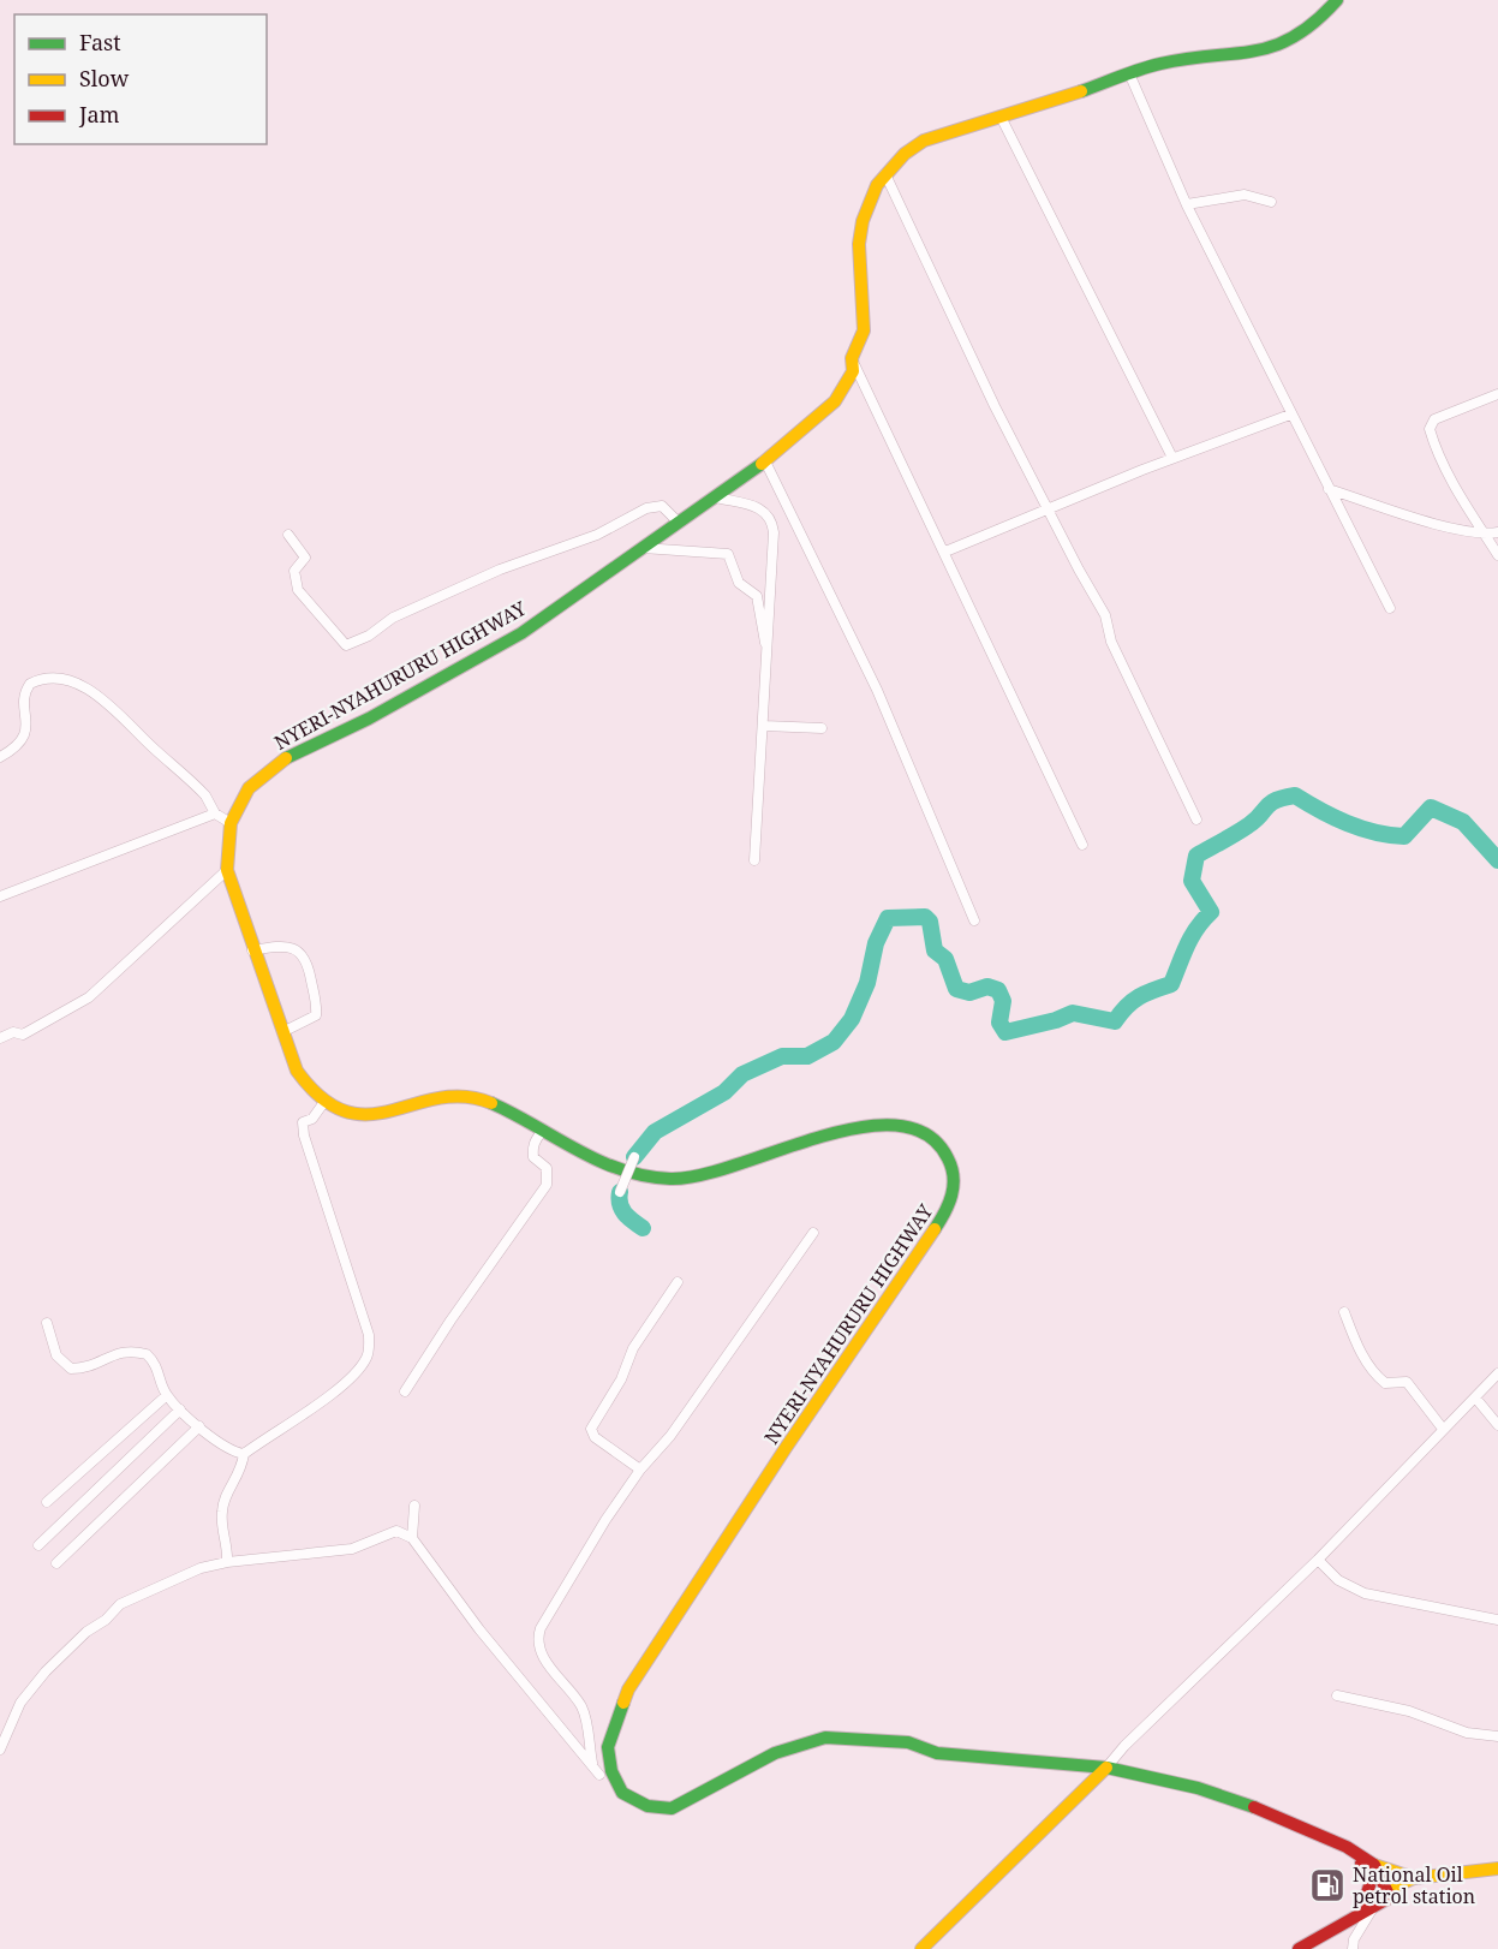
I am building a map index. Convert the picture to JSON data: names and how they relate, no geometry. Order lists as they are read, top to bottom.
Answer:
{
  "streets": {
    "main road": ["NYERI-NYAHURURU HIGHWAY"]
  },
  "places": {
    "fuel station": ["National Oil petrol station"]
  },
  "legend": ["Fast", "Slow", "Jam"]
}
